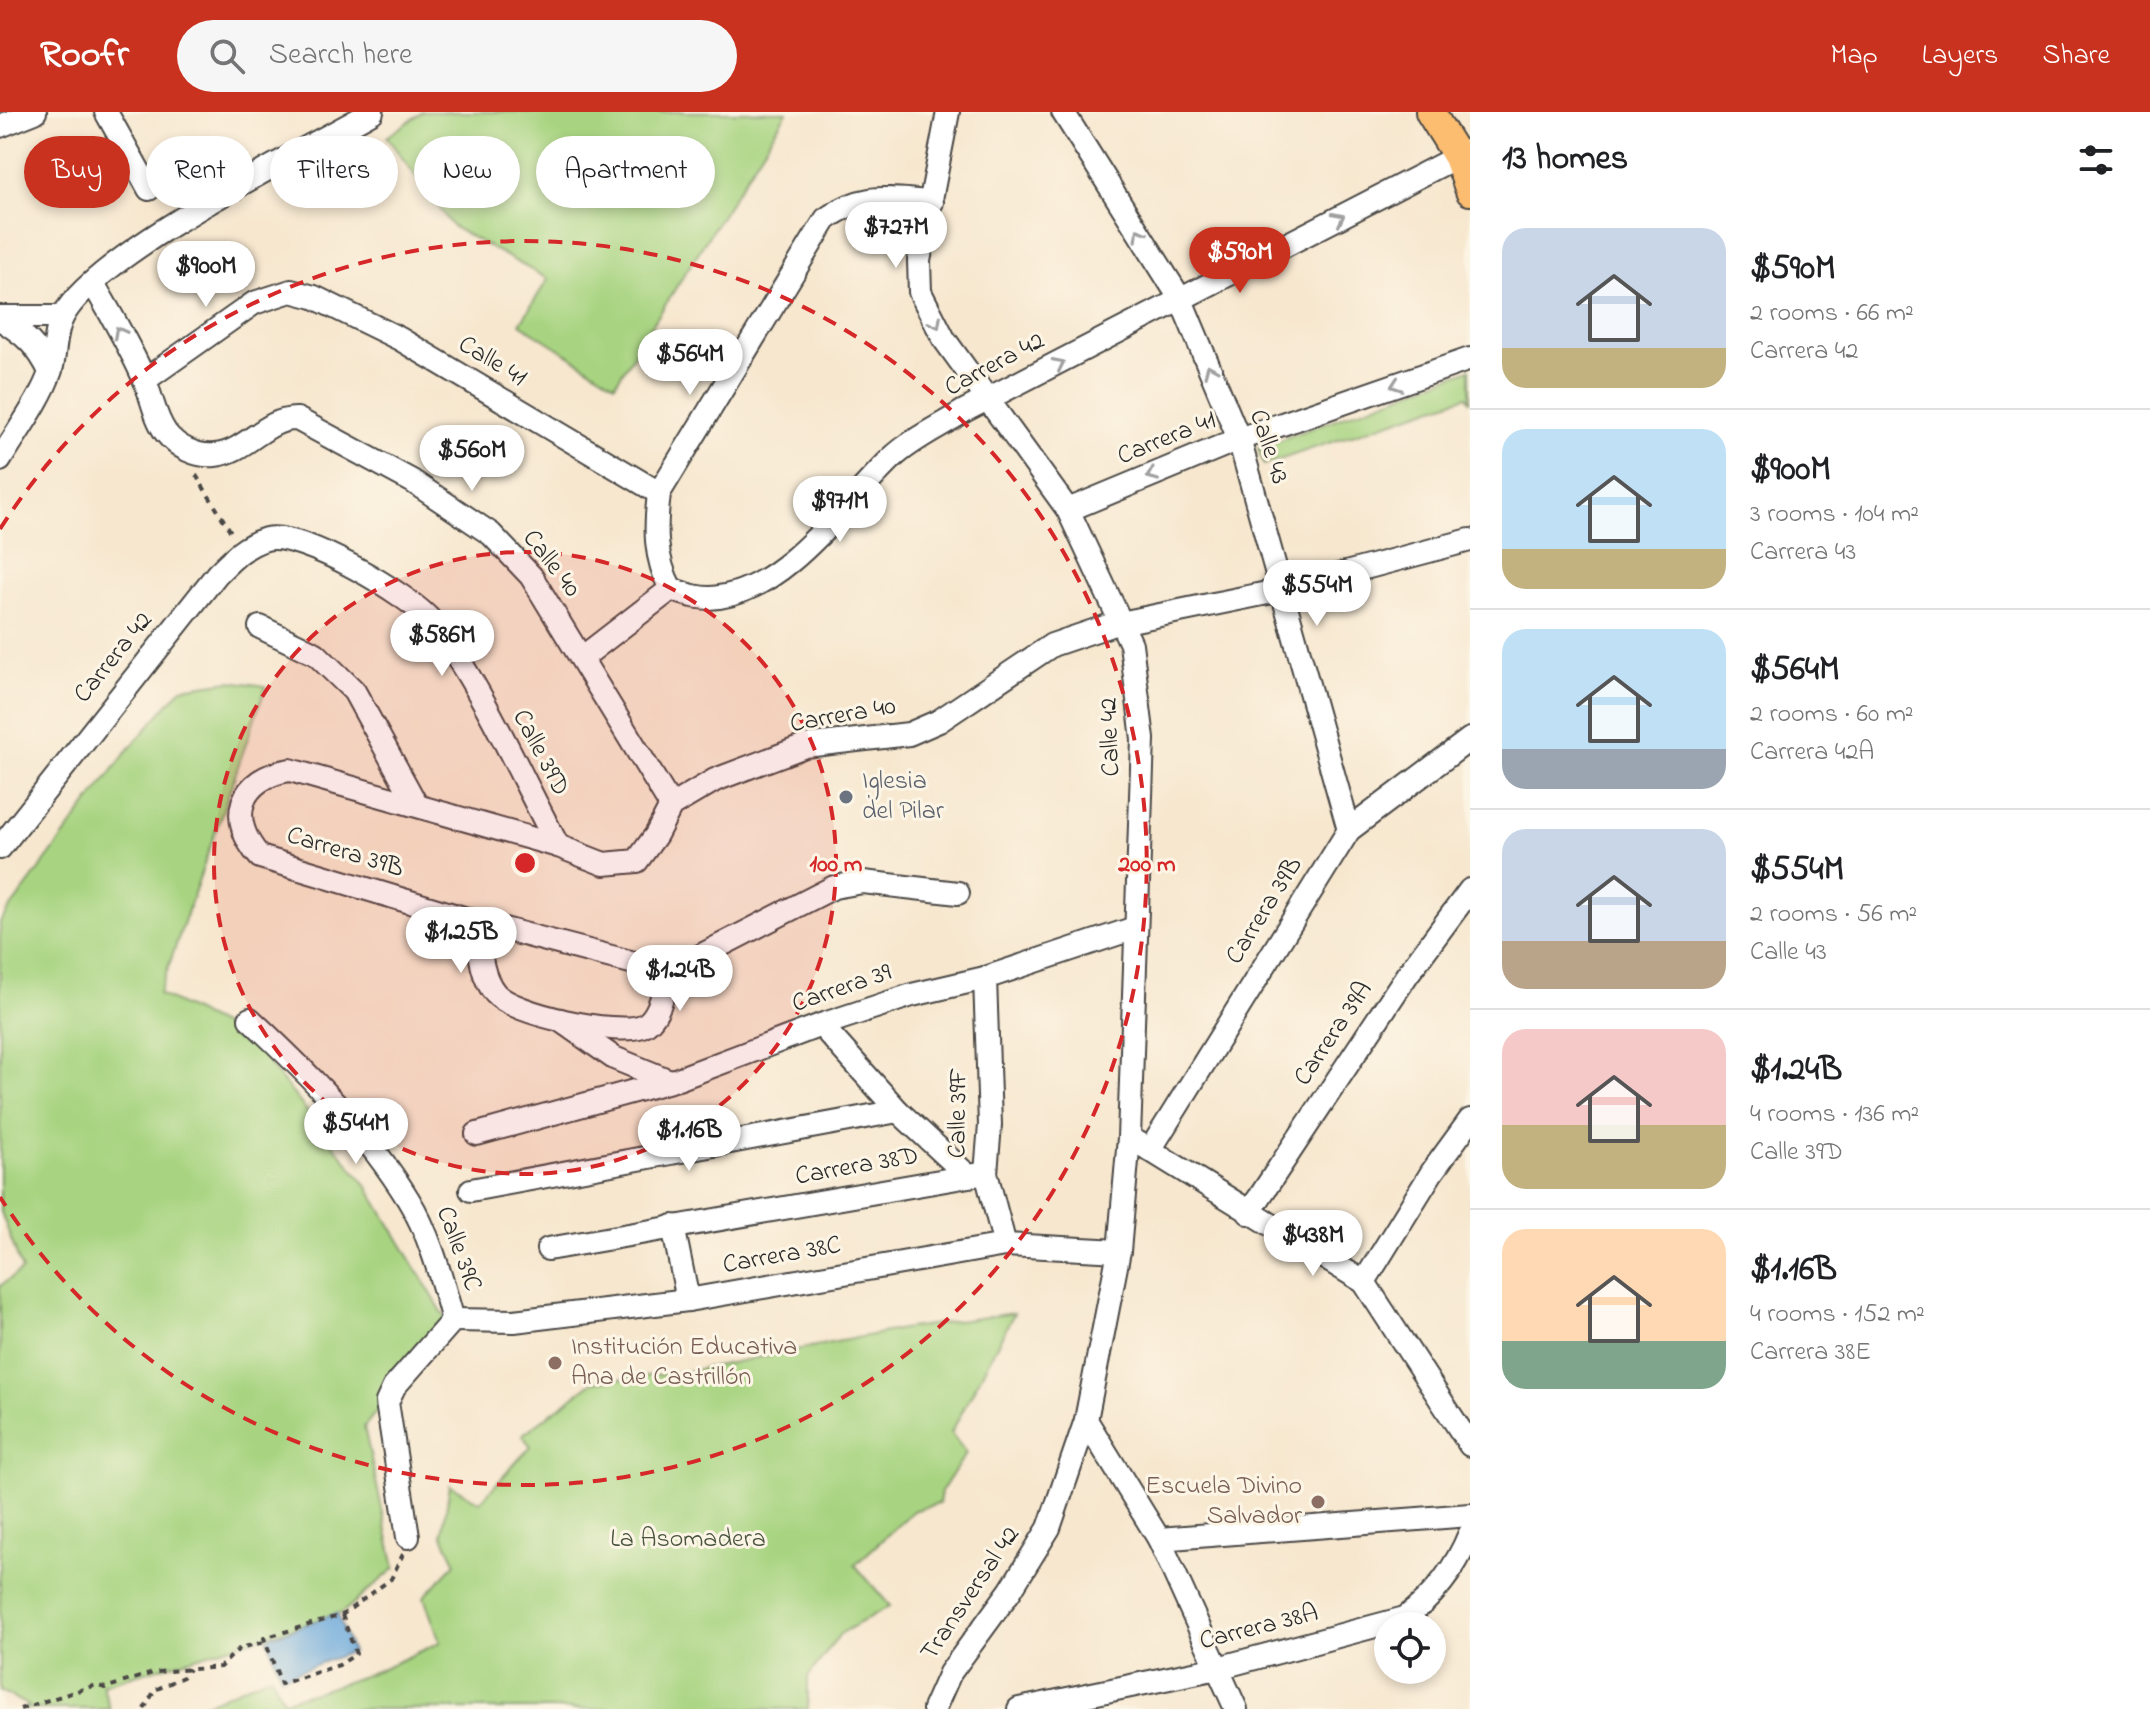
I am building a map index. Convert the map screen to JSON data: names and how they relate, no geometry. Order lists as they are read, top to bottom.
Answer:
{
  "streets": {
    "street": [
      "Calle 41",
      "Carrera 42",
      "Carrera 41",
      "Calle 43",
      "Calle 40",
      "Carrera 40",
      "Calle 42",
      "Calle 39D",
      "Carrera 39B",
      "Carrera 39",
      "Carrera 39A",
      "Calle 39F",
      "Carrera 38D",
      "Calle 39C",
      "Carrera 38C",
      "Transversal 42",
      "Carrera 38A"
    ]
  },
  "crossings": [
    ["Carrera 42", "Calle 43"],
    ["Carrera 42", "Calle 42"],
    ["Carrera 42", "Calle 39D"],
    ["Carrera 41", "Calle 43"],
    ["Carrera 41", "Calle 42"],
    ["Calle 43", "Carrera 40"],
    ["Calle 43", "Carrera 39B"],
    ["Calle 40", "Carrera 40"],
    ["Carrera 40", "Calle 42"],
    ["Calle 42", "Carrera 39"],
    ["Calle 42", "Carrera 38C"],
    ["Calle 42", "Transversal 42"],
    ["Carrera 39", "Calle 39F"],
    ["Calle 39F", "Carrera 38D"],
    ["Calle 39F", "Carrera 38C"],
    ["Calle 39C", "Carrera 38C"]
  ],
  "one_way": ["Carrera 42", "Carrera 41", "Calle 43"],
  "parks": ["La Asomadera"],
  "places": ["Iglesia del Pilar", "Institución Educativa Ana de Castrillón", "Escuela Divino Salvador"],
  "page": {
    "header": "Roofr",
    "search": "Search here",
    "nav": ["Map", "Layers", "Share"],
    "heading": "13 homes",
    "chip": [
      "Buy",
      "Rent",
      "Filters",
      "New",
      "Apartment"
    ],
    "price": [
      "$727M",
      "$590M",
      "$900M",
      "$564M",
      "$560M",
      "$971M",
      "$554M",
      "$586M",
      "$1.25B",
      "$1.24B",
      "$544M",
      "$1.16B",
      "$438M"
    ],
    "list": [
      {
        "name": "$590M",
        "note": "2 rooms · 66 m² · Carrera 42"
      },
      {
        "name": "$900M",
        "note": "3 rooms · 104 m² · Carrera 43"
      },
      {
        "name": "$564M",
        "note": "2 rooms · 60 m² · Carrera 42A"
      },
      {
        "name": "$554M",
        "note": "2 rooms · 56 m² · Calle 43"
      },
      {
        "name": "$1.24B",
        "note": "4 rooms · 136 m² · Calle 39D"
      },
      {
        "name": "$1.16B",
        "note": "4 rooms · 152 m² · Carrera 38E"
      }
    ]
  },
  "rings": ["100 m", "200 m"]
}
